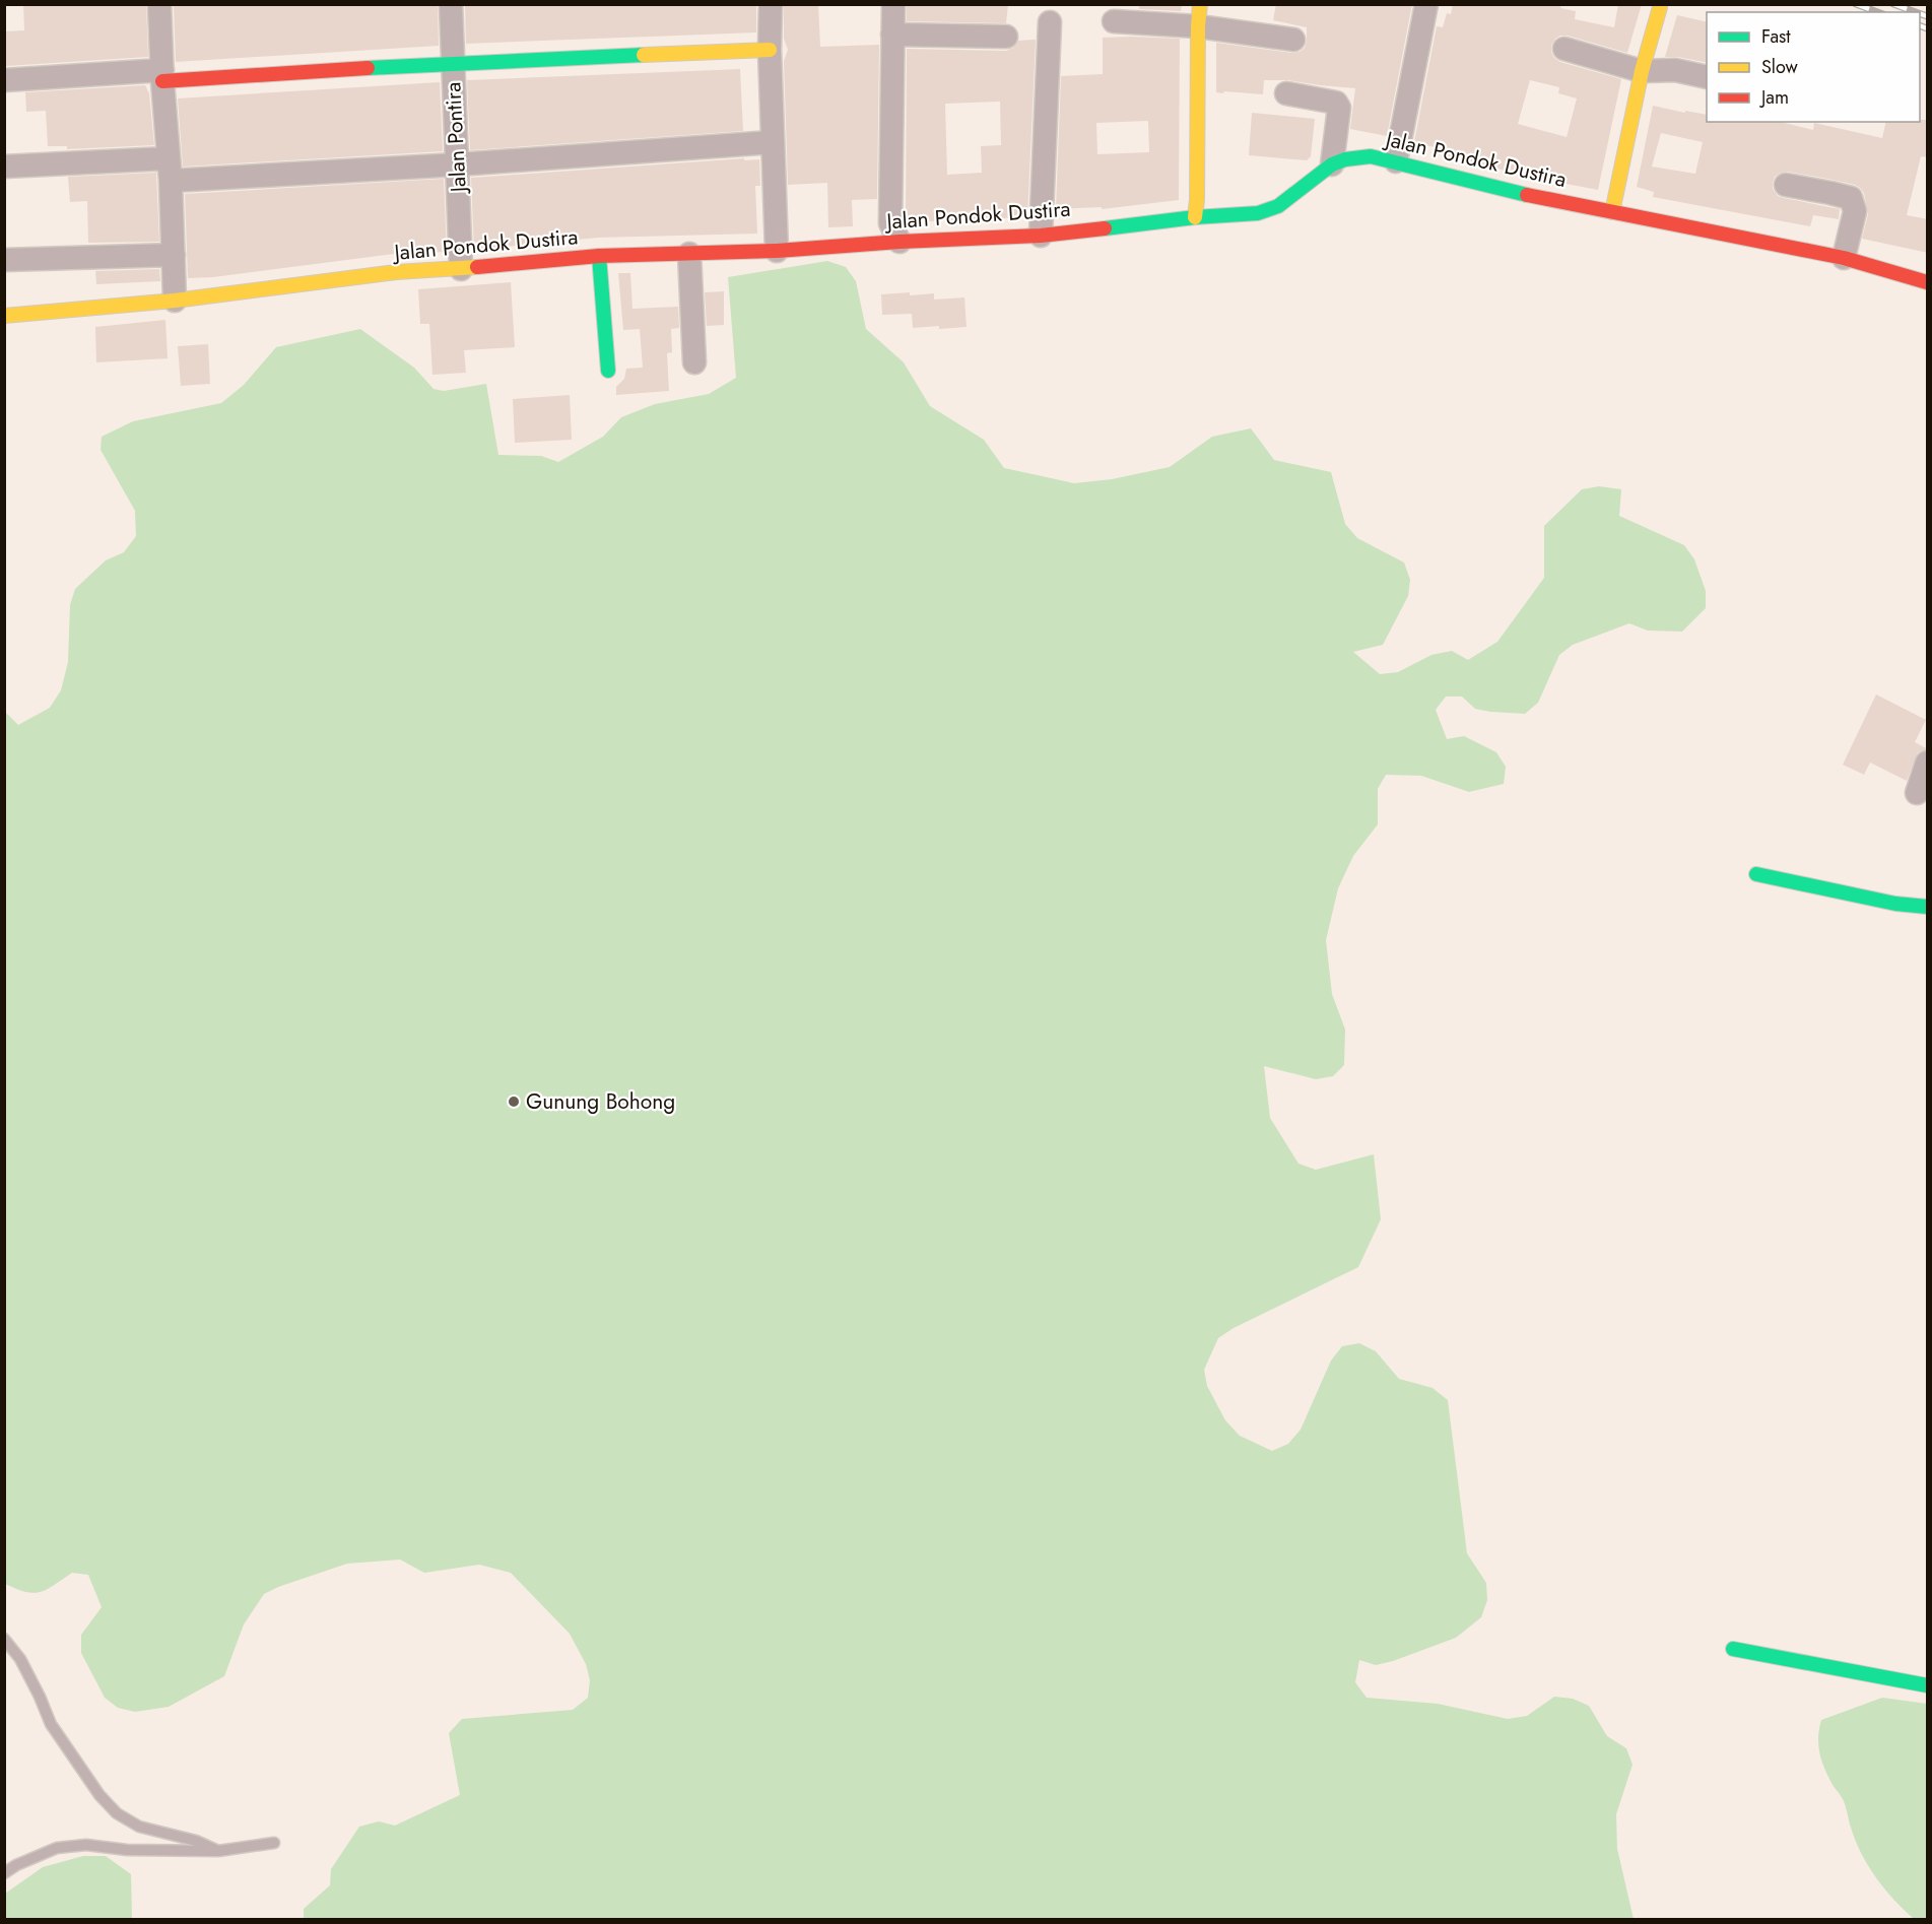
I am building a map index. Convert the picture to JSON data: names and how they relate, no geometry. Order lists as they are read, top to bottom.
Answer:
{
  "streets": {
    "main road": ["Jalan Pondok Dustira"],
    "street": ["Jalan Pontira"]
  },
  "crossings": [
    ["Jalan Pontira", "Jalan Pondok Dustira"]
  ],
  "places": ["Gunung Bohong"],
  "legend": ["Fast", "Slow", "Jam"]
}
